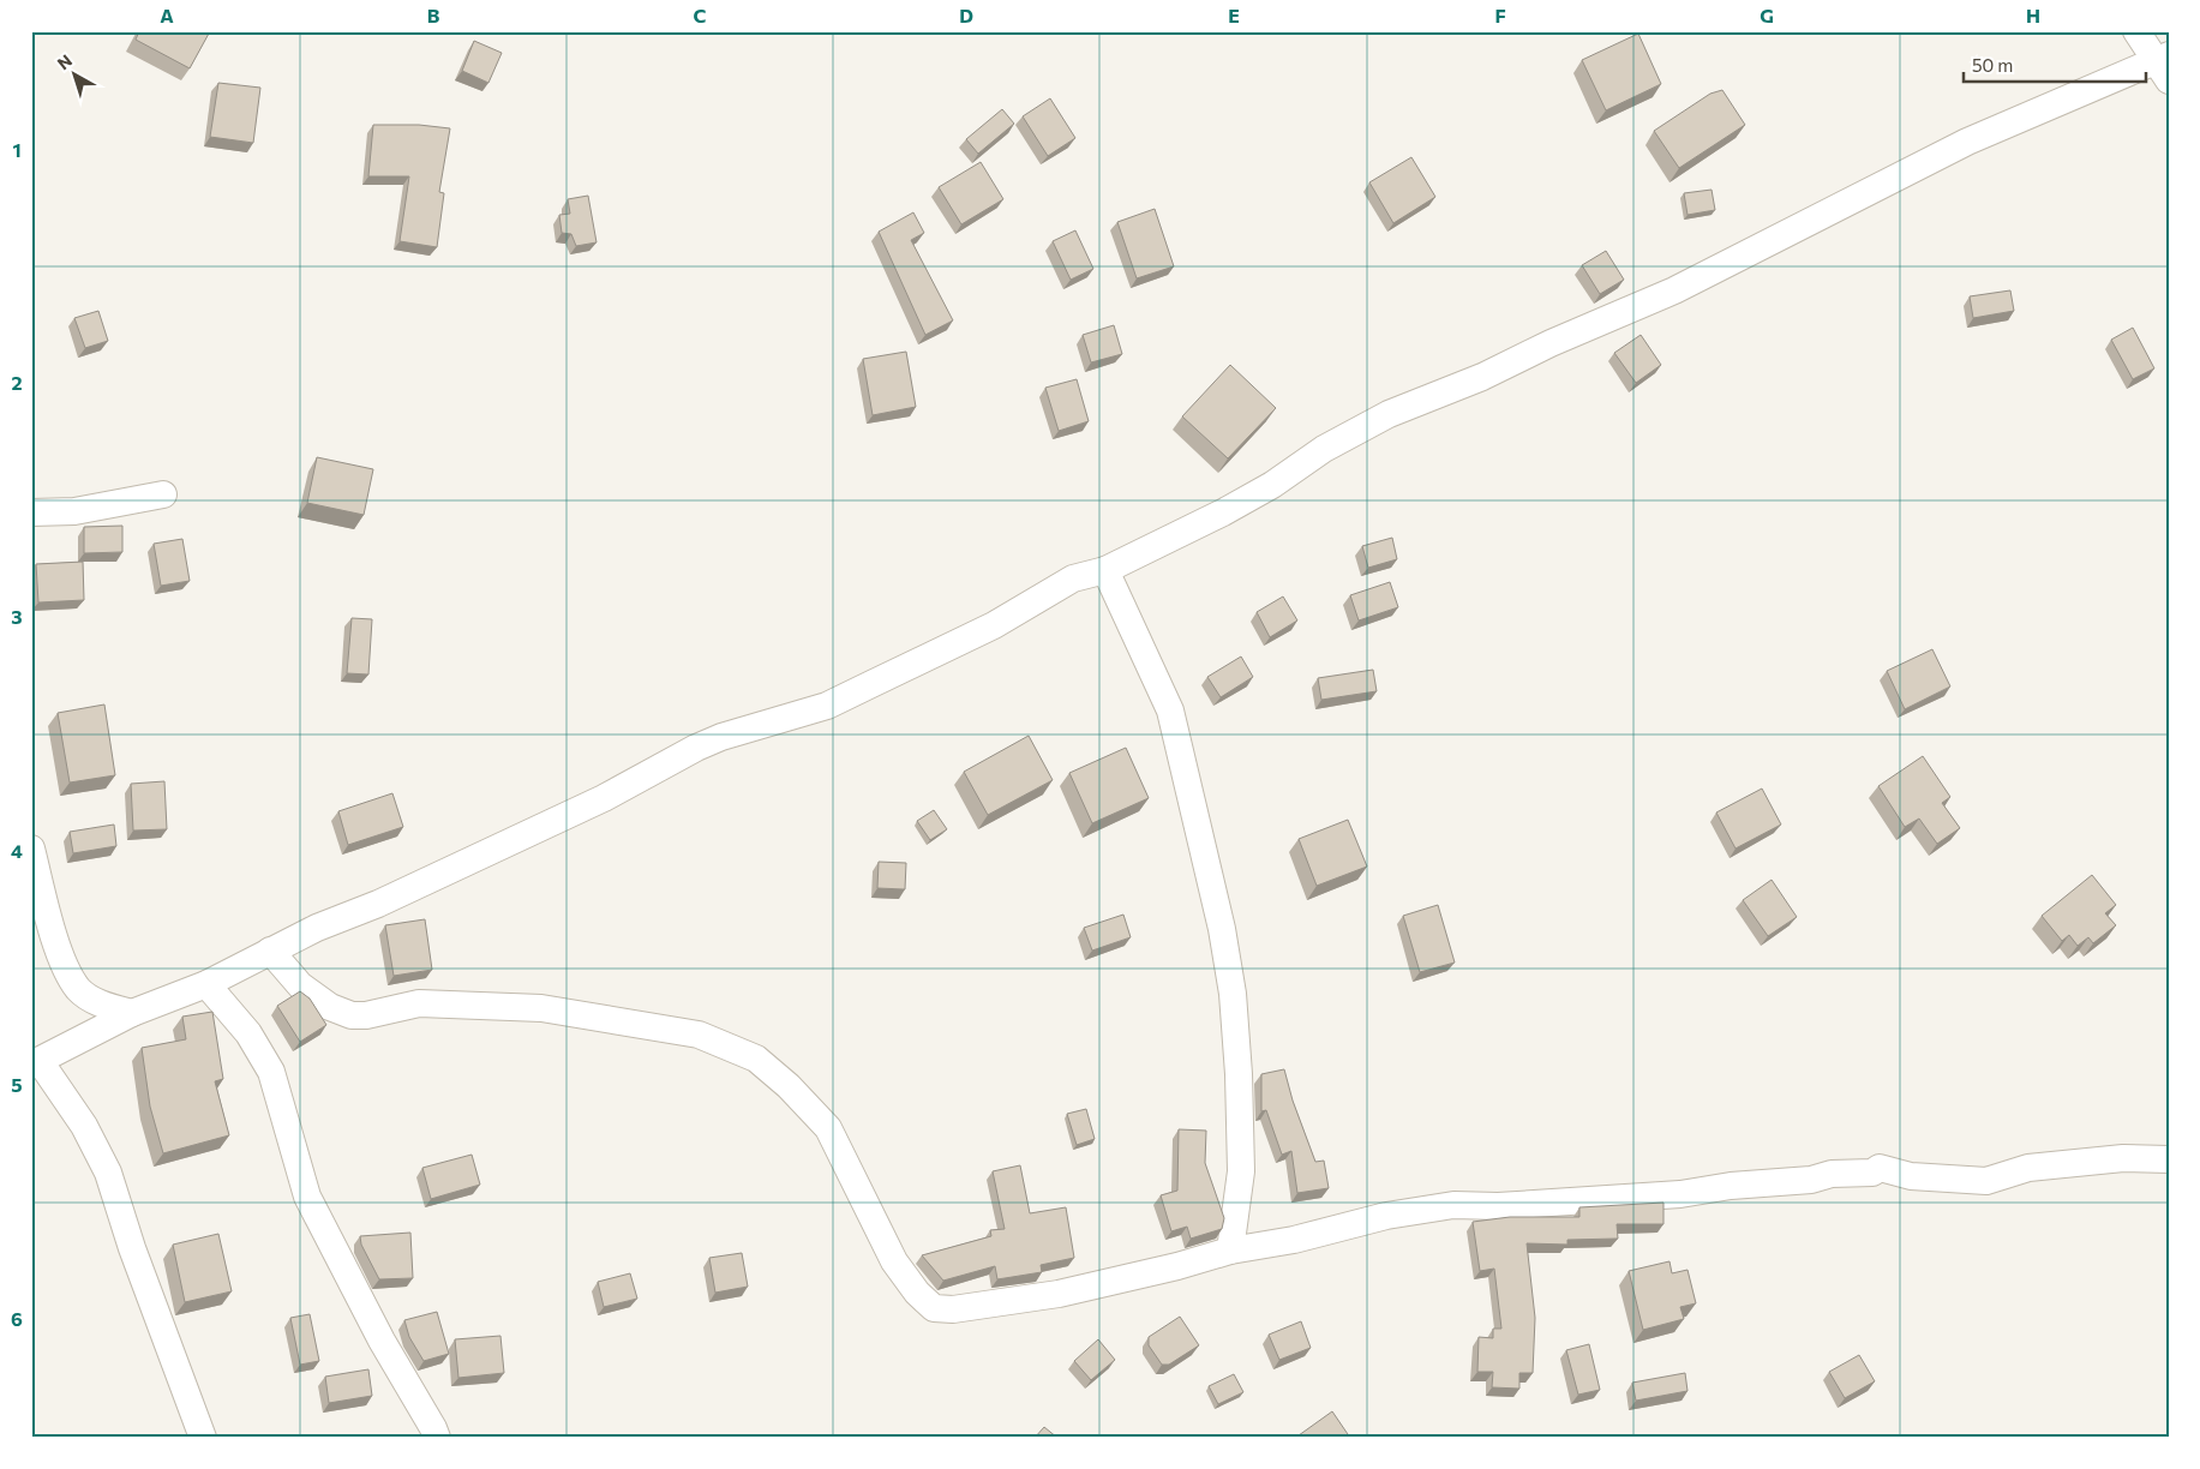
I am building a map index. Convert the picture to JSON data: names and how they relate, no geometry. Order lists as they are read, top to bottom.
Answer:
{
  "scale_bar": "50 m",
  "north": "top left",
  "grid": {
    "columns": [
      "A",
      "B",
      "C",
      "D",
      "E",
      "F",
      "G",
      "H"
    ],
    "rows": [
      "1",
      "2",
      "3",
      "4",
      "5",
      "6"
    ]
  }
}
